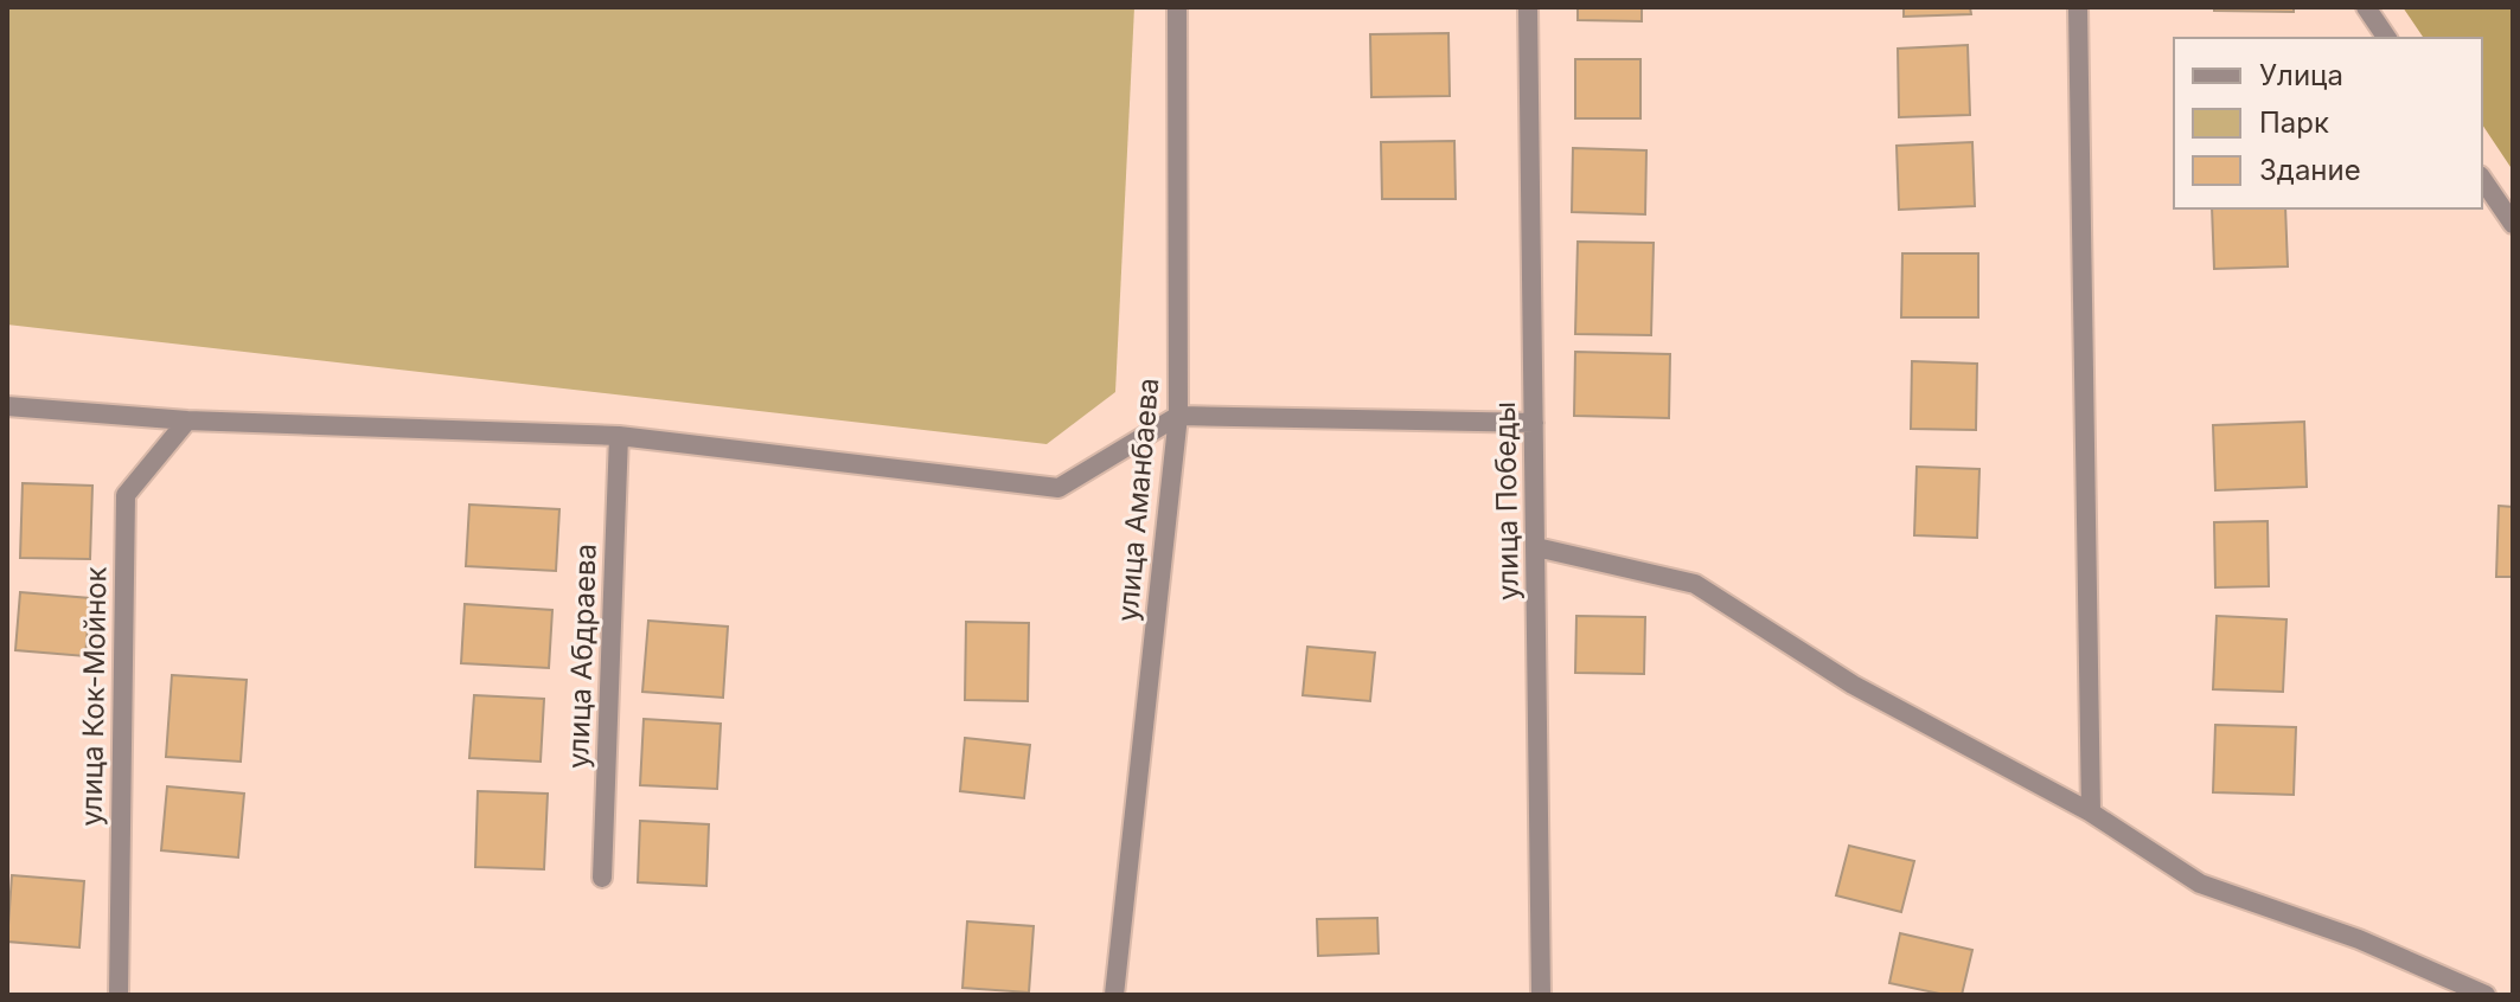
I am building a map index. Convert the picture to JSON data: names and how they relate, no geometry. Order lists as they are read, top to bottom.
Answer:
{
  "streets": {
    "street": [
      "улица Аманбаева",
      "улица Победы",
      "улица Абдраева",
      "улица Кок-Мойнок"
    ]
  },
  "legend": ["Улица", "Парк", "Здание"]
}
